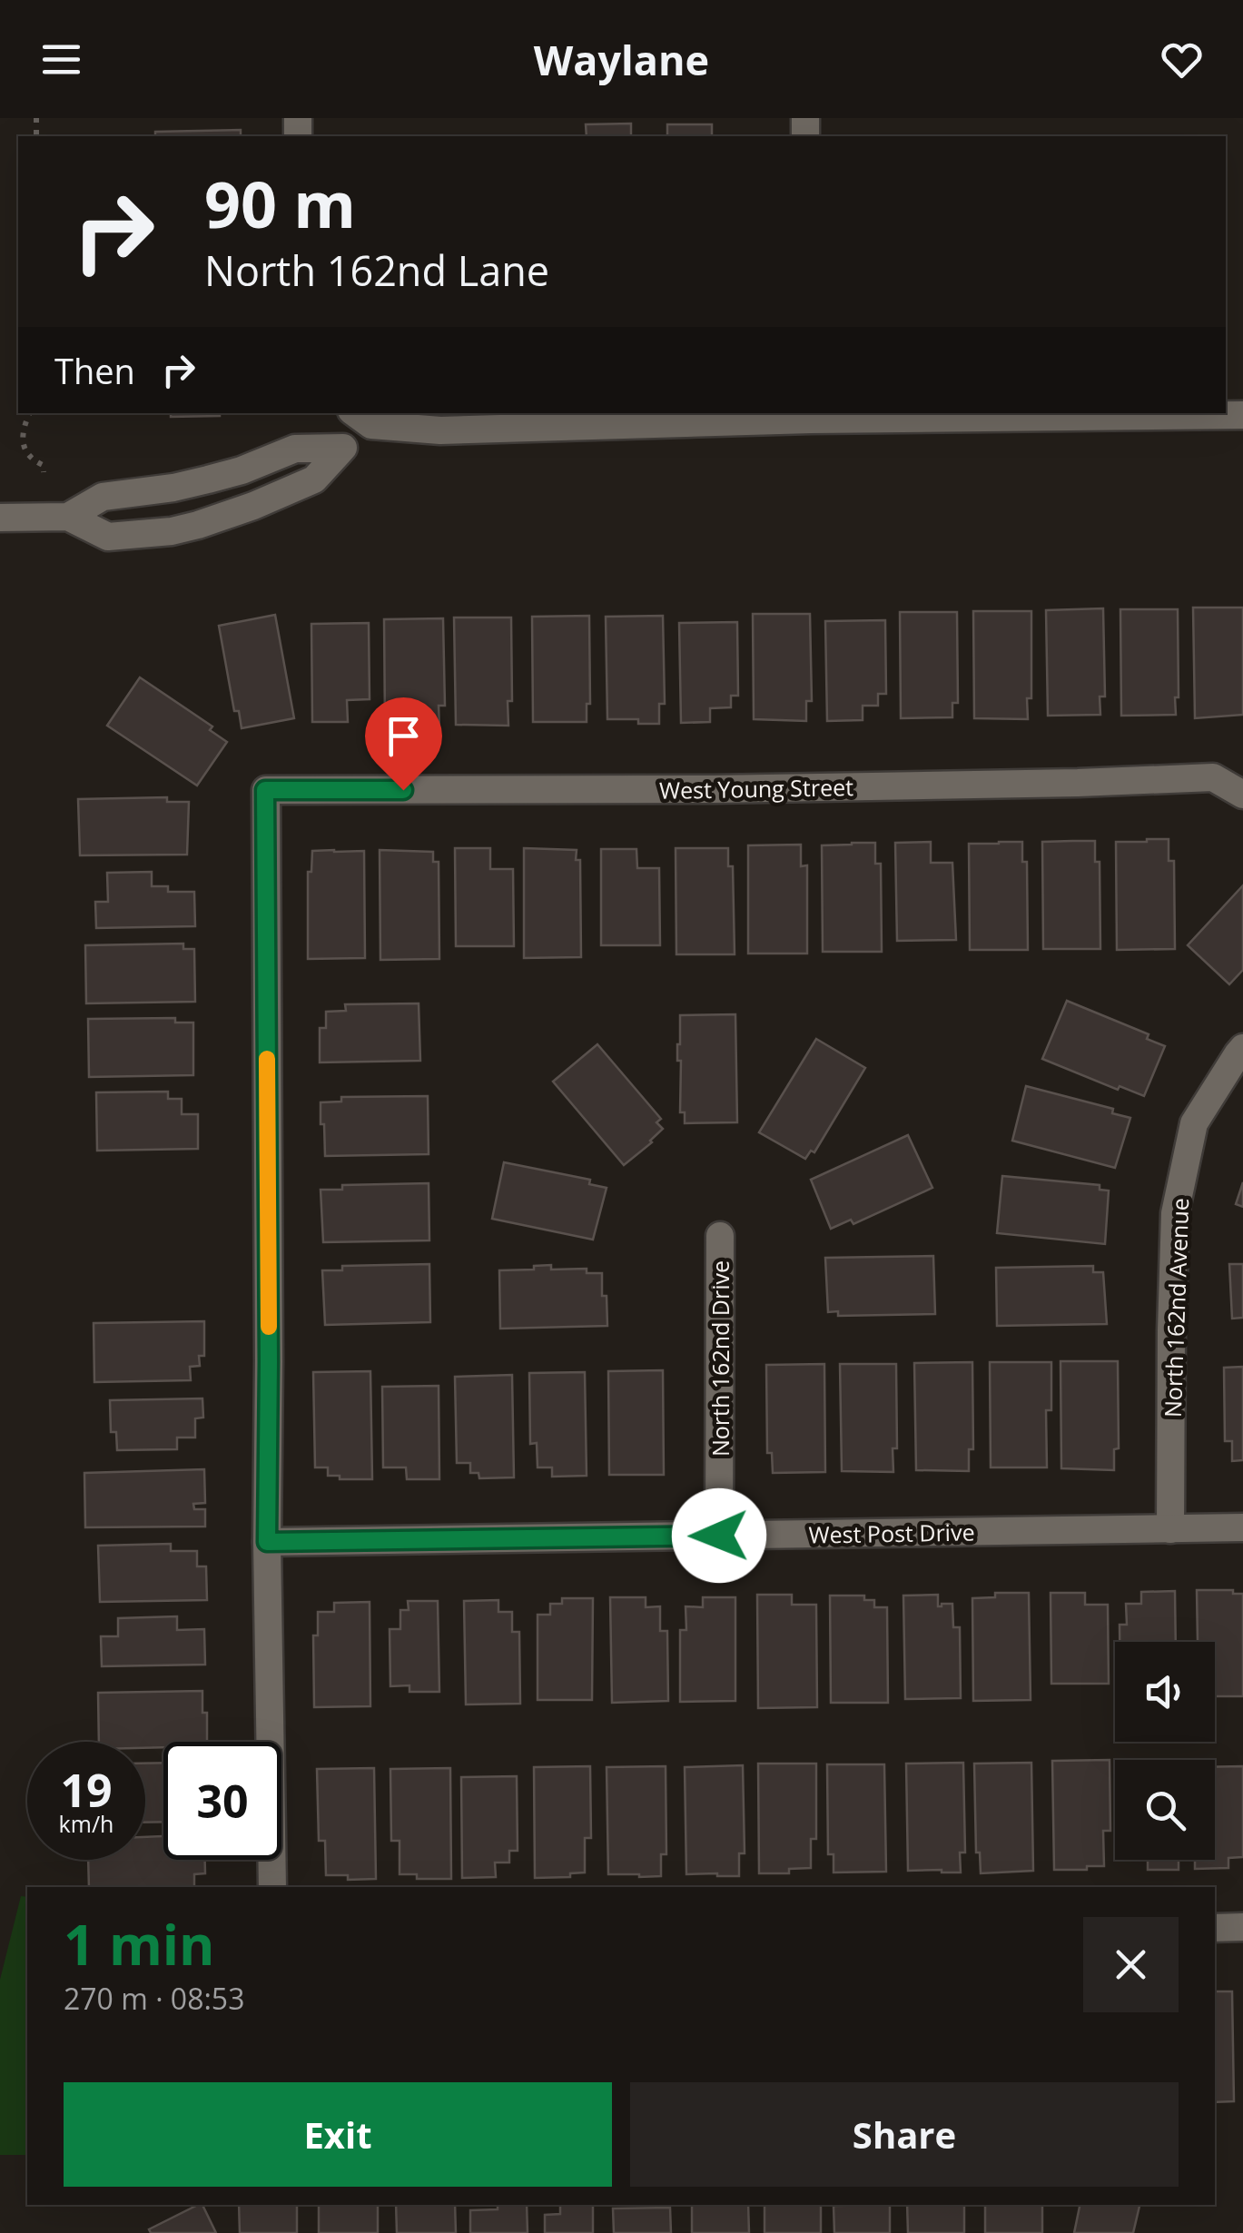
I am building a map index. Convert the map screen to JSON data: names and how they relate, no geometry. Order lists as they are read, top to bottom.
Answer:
{
  "streets": {
    "street": [
      "West Young Street",
      "North 162nd Avenue",
      "North 162nd Drive",
      "West Post Drive"
    ]
  },
  "crossings": [
    ["West Young Street", "West Post Drive"],
    ["North 162nd Avenue", "West Post Drive"],
    ["North 162nd Drive", "West Post Drive"]
  ],
  "page": {
    "header": "Waylane",
    "turn": ["90 m", "North 162nd Lane"],
    "then": "Then",
    "speed": "19 km/h",
    "limit": "30",
    "heading": ["1 min", "270 m · 08:53"],
    "buttons": ["Exit", "Share"]
  }
}
